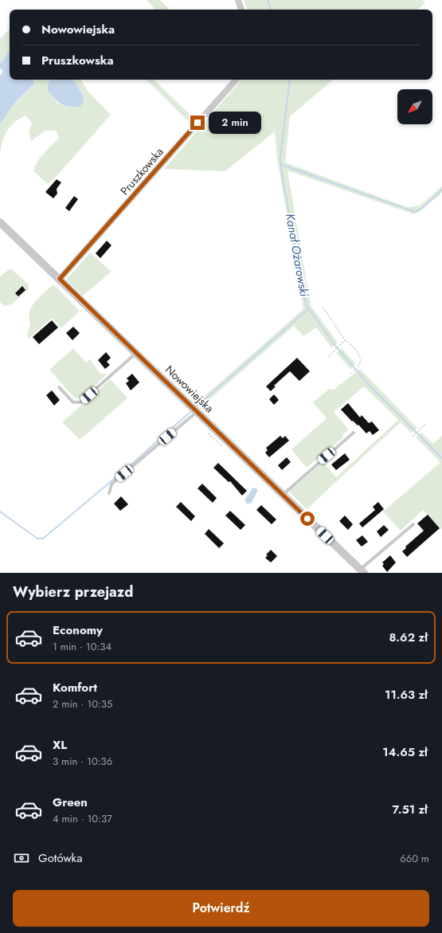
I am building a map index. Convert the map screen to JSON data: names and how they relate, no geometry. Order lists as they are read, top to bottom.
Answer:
{
  "streets": {
    "street": ["Pruszkowska", "Nowowiejska"]
  },
  "crossings": [
    ["Pruszkowska", "Nowowiejska"]
  ],
  "water": ["Kanał Ożarowski"],
  "north": "bottom left",
  "page": {
    "banner": ["Nowowiejska", "Pruszkowska"],
    "bubble": "2 min",
    "heading": "Wybierz przejazd",
    "list": [
      {
        "name": "Economy",
        "note": "1 min · 10:34",
        "value": "8.62 zł"
      },
      {
        "name": "Komfort",
        "note": "2 min · 10:35",
        "value": "11.63 zł"
      },
      {
        "name": "XL",
        "note": "3 min · 10:36",
        "value": "14.65 zł"
      },
      {
        "name": "Green",
        "note": "4 min · 10:37",
        "value": "7.51 zł"
      }
    ],
    "pay": ["Gotówka", "660 m"],
    "buttons": "Potwierdź"
  }
}
